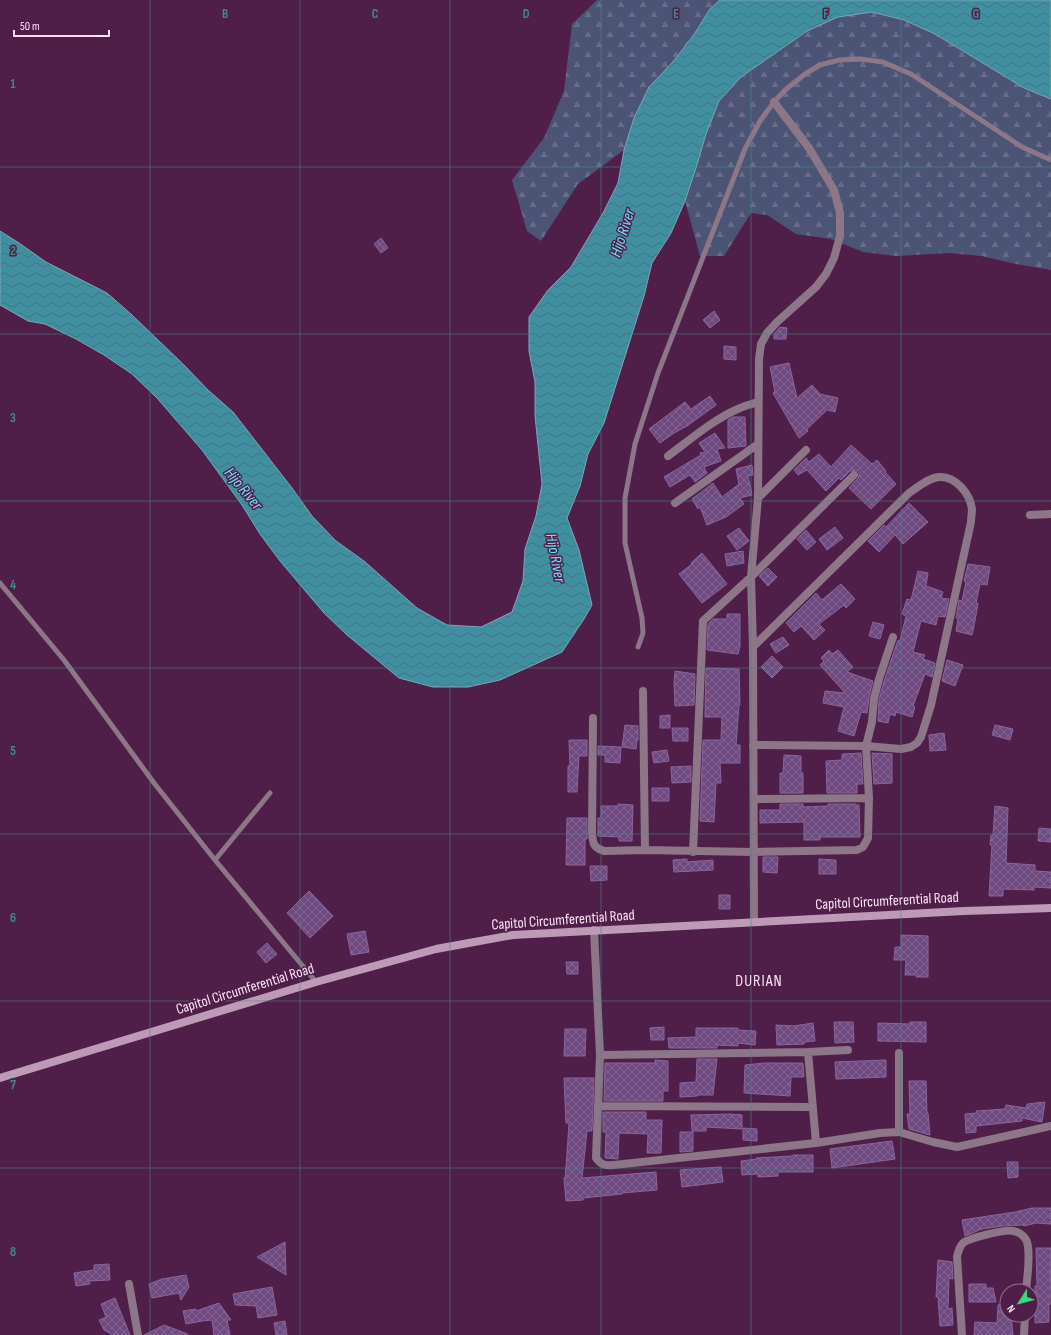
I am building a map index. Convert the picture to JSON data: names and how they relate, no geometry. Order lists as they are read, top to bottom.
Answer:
{
  "streets": {
    "main road": ["Capitol Circumferential Road"]
  },
  "districts": ["DURIAN"],
  "water": ["Hijo River"],
  "scale_bar": "50 m",
  "north": "bottom left",
  "grid": {
    "columns": [
      "B",
      "C",
      "D",
      "E",
      "F",
      "G"
    ],
    "rows": [
      "1",
      "2",
      "3",
      "4",
      "5",
      "6",
      "7",
      "8"
    ]
  }
}
